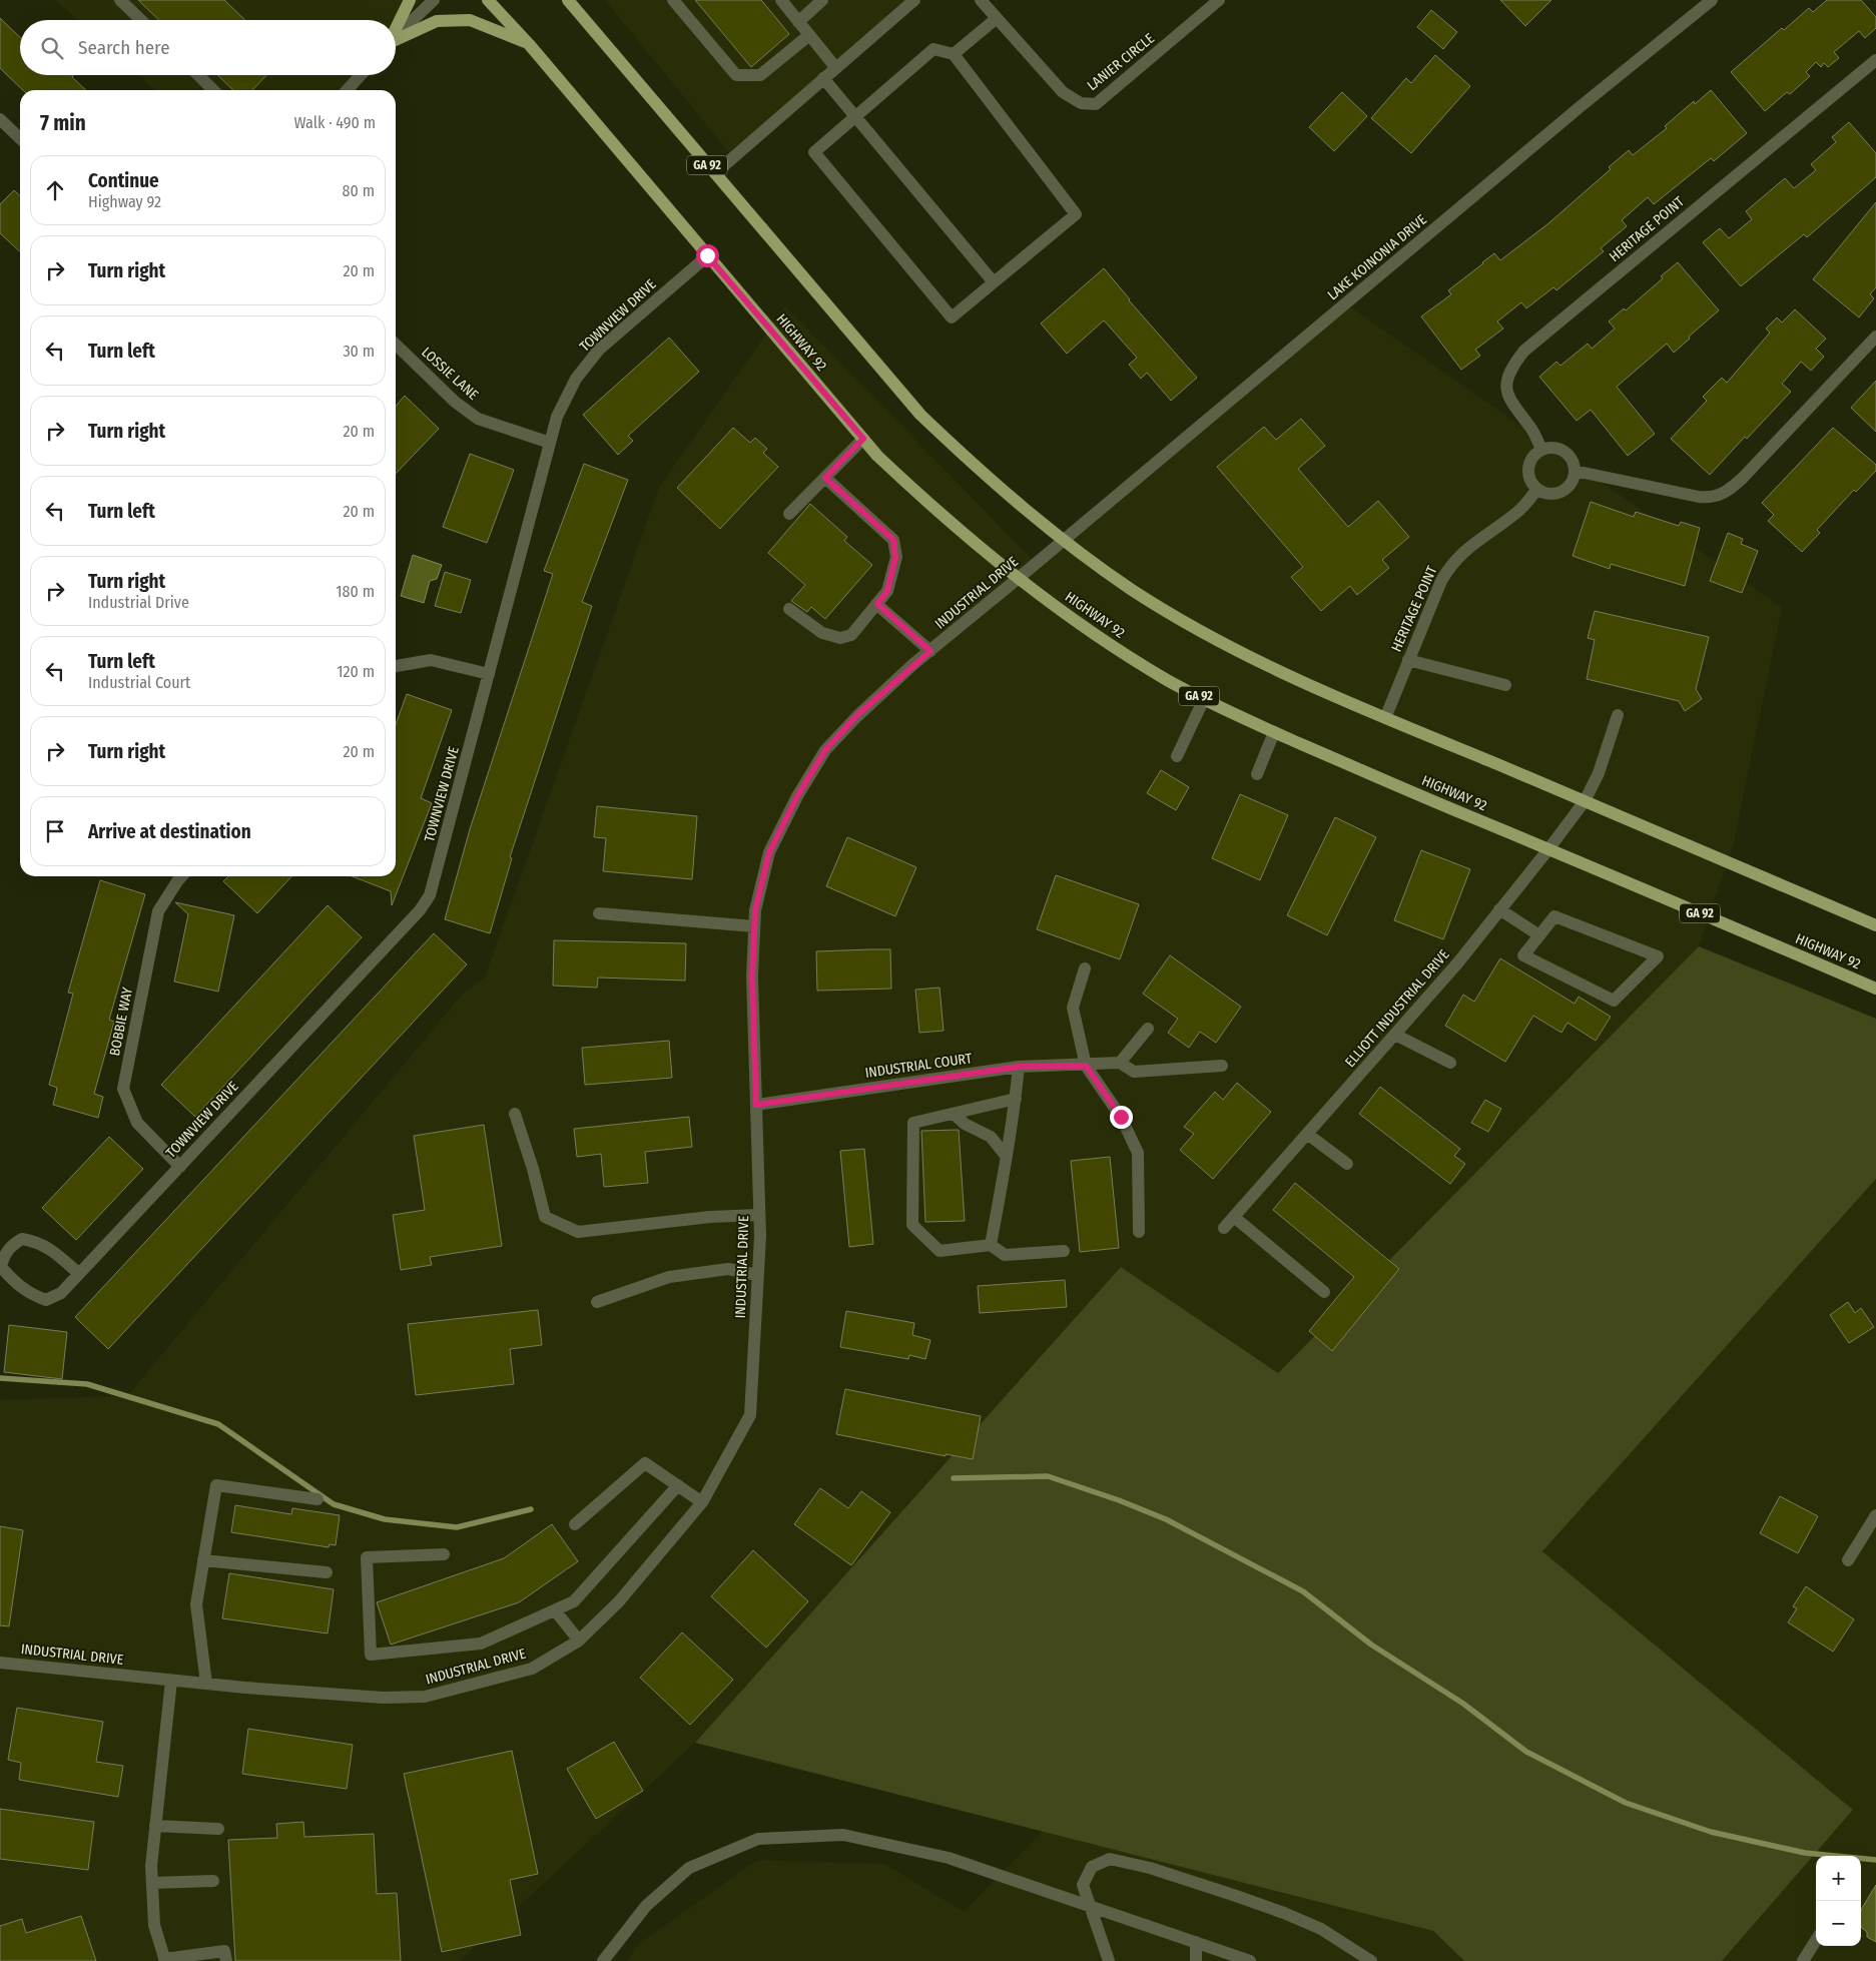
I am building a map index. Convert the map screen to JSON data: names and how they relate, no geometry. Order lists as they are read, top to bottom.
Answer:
{
  "streets": {
    "main road": ["GA 92", "HIGHWAY 92"],
    "street": [
      "LANIER CIRCLE",
      "HERITAGE POINT",
      "LAKE KOINONIA DRIVE",
      "TOWNVIEW DRIVE",
      "LOSSIE LANE",
      "INDUSTRIAL DRIVE",
      "ELLIOTT INDUSTRIAL DRIVE",
      "BOBBIE WAY",
      "INDUSTRIAL COURT"
    ]
  },
  "crossings": [
    ["GA 92", "HERITAGE POINT"],
    ["GA 92", "LAKE KOINONIA DRIVE"],
    ["GA 92", "INDUSTRIAL DRIVE"],
    ["GA 92", "ELLIOTT INDUSTRIAL DRIVE"],
    ["LAKE KOINONIA DRIVE", "INDUSTRIAL DRIVE"],
    ["TOWNVIEW DRIVE", "HIGHWAY 92"],
    ["TOWNVIEW DRIVE", "LOSSIE LANE"],
    ["TOWNVIEW DRIVE", "BOBBIE WAY"],
    ["HIGHWAY 92", "INDUSTRIAL DRIVE"],
    ["HIGHWAY 92", "ELLIOTT INDUSTRIAL DRIVE"],
    ["INDUSTRIAL DRIVE", "INDUSTRIAL COURT"]
  ],
  "page": {
    "search": "Search here",
    "heading": ["7 min", "Walk · 490 m"],
    "list": [
      ["Continue", "Highway 92", "80 m"],
      ["Turn right", "20 m"],
      ["Turn left", "30 m"],
      ["Turn right", "20 m"],
      ["Turn left", "20 m"],
      ["Turn right", "Industrial Drive", "180 m"],
      ["Turn left", "Industrial Court", "120 m"],
      ["Turn right", "20 m"],
      "Arrive at destination"
    ],
    "map_buttons": ["+", "−"]
  }
}
